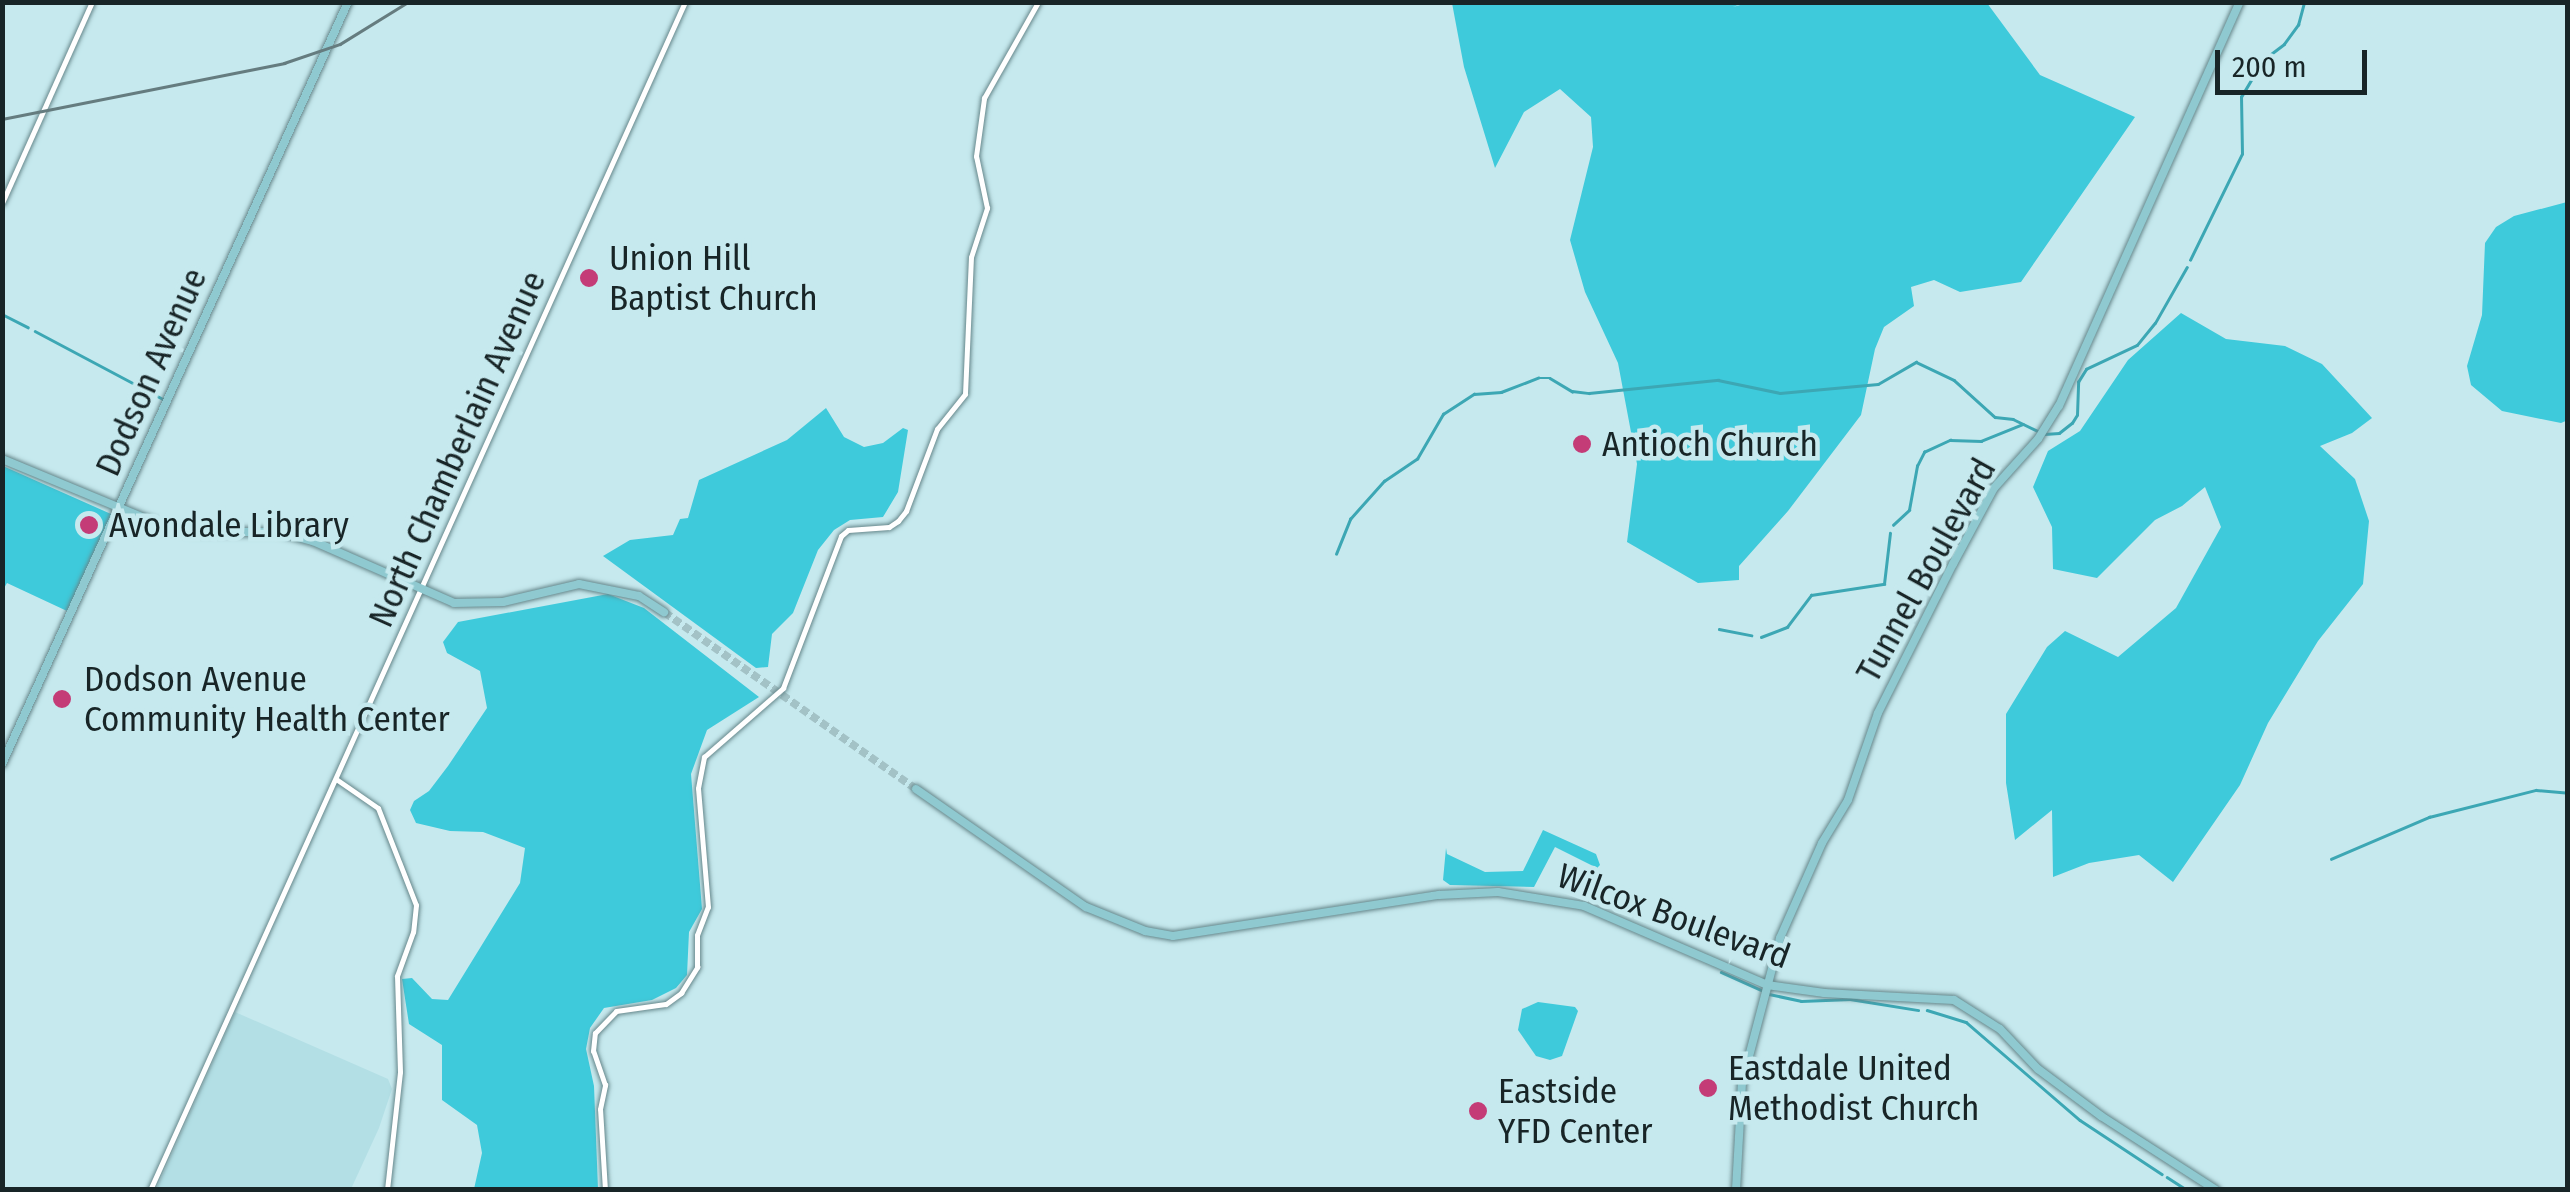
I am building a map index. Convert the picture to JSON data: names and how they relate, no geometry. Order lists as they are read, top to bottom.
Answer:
{
  "streets": {
    "main road": ["Dodson Avenue", "Tunnel Boulevard", "Wilcox Boulevard"],
    "street": ["North Chamberlain Avenue"]
  },
  "crossings": [
    ["Tunnel Boulevard", "Wilcox Boulevard"]
  ],
  "places": [
    "Union Hill Baptist Church",
    "Antioch Church",
    "Avondale Library",
    "Dodson Avenue Community Health Center",
    "Eastdale United Methodist Church",
    "Eastside YFD Center"
  ],
  "scale_bar": "200 m"
}
